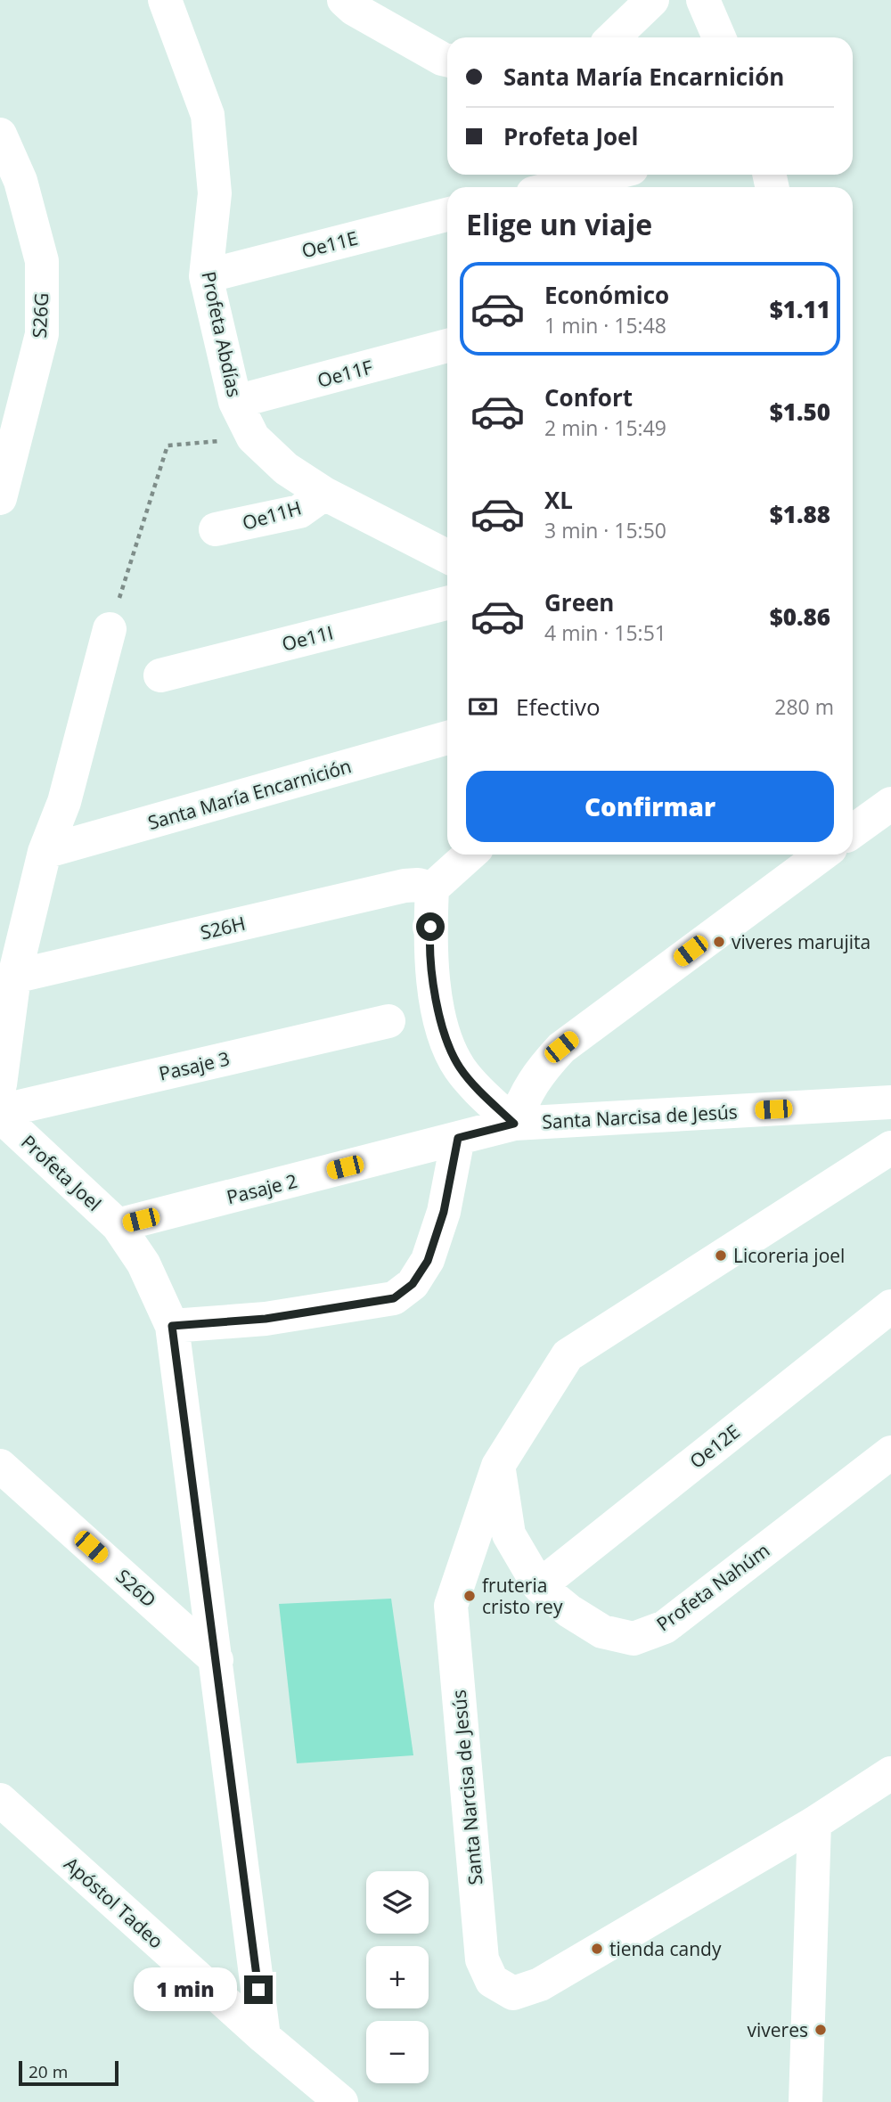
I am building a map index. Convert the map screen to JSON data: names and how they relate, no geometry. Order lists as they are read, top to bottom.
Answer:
{
  "streets": {
    "street": [
      "Oe11E",
      "S26G",
      "Profeta Abdías",
      "Oe11F",
      "Oe11H",
      "Oe11I",
      "Santa María Encarnición",
      "S26H",
      "Pasaje 3",
      "Santa Narcisa de Jesús",
      "Profeta Joel",
      "Pasaje 2",
      "Oe12E",
      "Profeta Nahúm",
      "S26D",
      "Apóstol Tadeo"
    ]
  },
  "crossings": [
    ["Oe11E", "Profeta Abdías"],
    ["Profeta Abdías", "Oe11F"],
    ["Profeta Abdías", "Oe11H"],
    ["Pasaje 3", "Profeta Joel"],
    ["Santa Narcisa de Jesús", "Pasaje 2"],
    ["Santa Narcisa de Jesús", "Profeta Nahúm"],
    ["Profeta Joel", "Pasaje 2"],
    ["Profeta Joel", "S26D"],
    ["Profeta Joel", "Apóstol Tadeo"],
    ["Oe12E", "Profeta Nahúm"]
  ],
  "places": [
    "viveres marujita",
    "Licoreria joel",
    "fruteria cristo rey",
    "tienda candy",
    "viveres"
  ],
  "scale_bar": "20 m",
  "page": {
    "banner": ["Santa María Encarnición", "Profeta Joel"],
    "heading": "Elige un viaje",
    "list": [
      {
        "name": "Económico",
        "note": "1 min · 15:48",
        "value": "$1.11"
      },
      {
        "name": "Confort",
        "note": "2 min · 15:49",
        "value": "$1.50"
      },
      {
        "name": "XL",
        "note": "3 min · 15:50",
        "value": "$1.88"
      },
      {
        "name": "Green",
        "note": "4 min · 15:51",
        "value": "$0.86"
      }
    ],
    "pay": ["Efectivo", "280 m"],
    "buttons": "Confirmar",
    "map_buttons": ["+", "−"],
    "bubble": "1 min",
    "scale": "20 m"
  }
}
